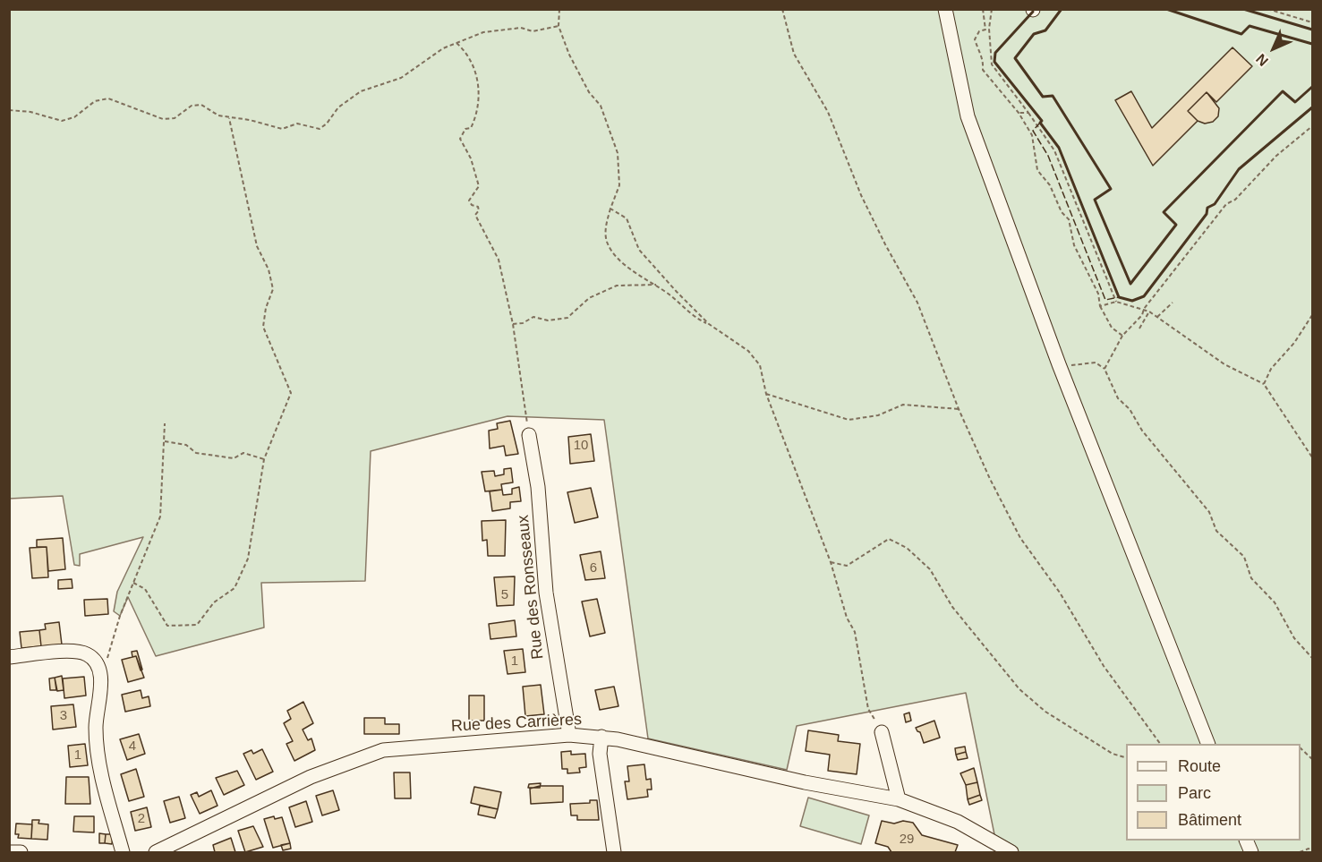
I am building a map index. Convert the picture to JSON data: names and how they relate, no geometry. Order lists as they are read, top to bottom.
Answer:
{
  "streets": {
    "street": ["Rue des Ronsseaux", "Rue des Carrières"]
  },
  "crossings": [
    ["Rue des Ronsseaux", "Rue des Carrières"]
  ],
  "house_numbers": [
    "10",
    "6",
    "5",
    "1",
    "3",
    "4",
    "1",
    "2",
    "29"
  ],
  "legend": ["Route", "Parc", "Bâtiment"],
  "north": "bottom left"
}
